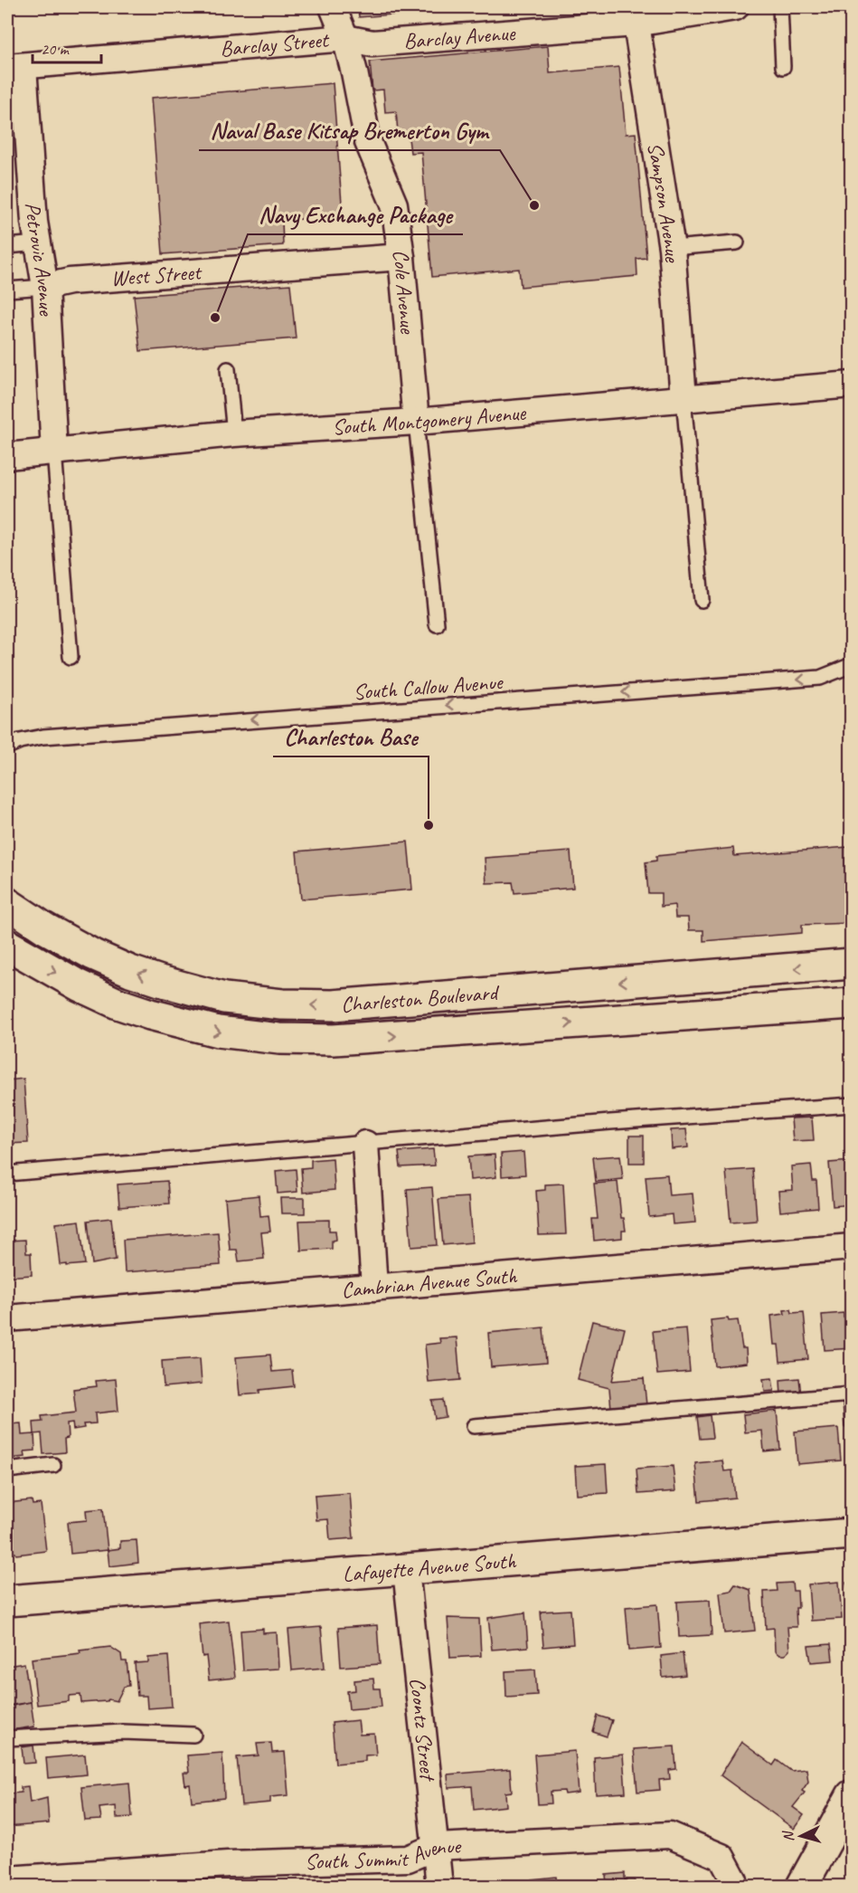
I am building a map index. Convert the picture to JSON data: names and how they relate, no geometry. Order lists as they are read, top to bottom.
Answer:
{
  "streets": {
    "main road": ["Charleston Boulevard", "Lafayette Avenue South"],
    "street": [
      "Barclay Avenue",
      "Barclay Street",
      "Sampson Avenue",
      "Petrovic Avenue",
      "West Street",
      "Cole Avenue",
      "South Montgomery Avenue",
      "Cambrian Avenue South",
      "Coontz Street",
      "South Summit Avenue"
    ],
    "lane": ["South Callow Avenue"]
  },
  "crossings": [
    ["Barclay Avenue", "Barclay Street"],
    ["Barclay Avenue", "Sampson Avenue"],
    ["Barclay Avenue", "Cole Avenue"],
    ["Barclay Street", "Petrovic Avenue"],
    ["Barclay Street", "Cole Avenue"],
    ["Sampson Avenue", "South Montgomery Avenue"],
    ["Petrovic Avenue", "West Street"],
    ["Petrovic Avenue", "South Montgomery Avenue"],
    ["West Street", "Cole Avenue"],
    ["Cole Avenue", "South Montgomery Avenue"],
    ["Lafayette Avenue South", "Coontz Street"],
    ["Coontz Street", "South Summit Avenue"]
  ],
  "one_way": ["South Callow Avenue"],
  "places": ["Naval Base Kitsap Bremerton Gym", "Navy Exchange Package", "Charleston Base"],
  "scale_bar": "20 m",
  "north": "left"
}
